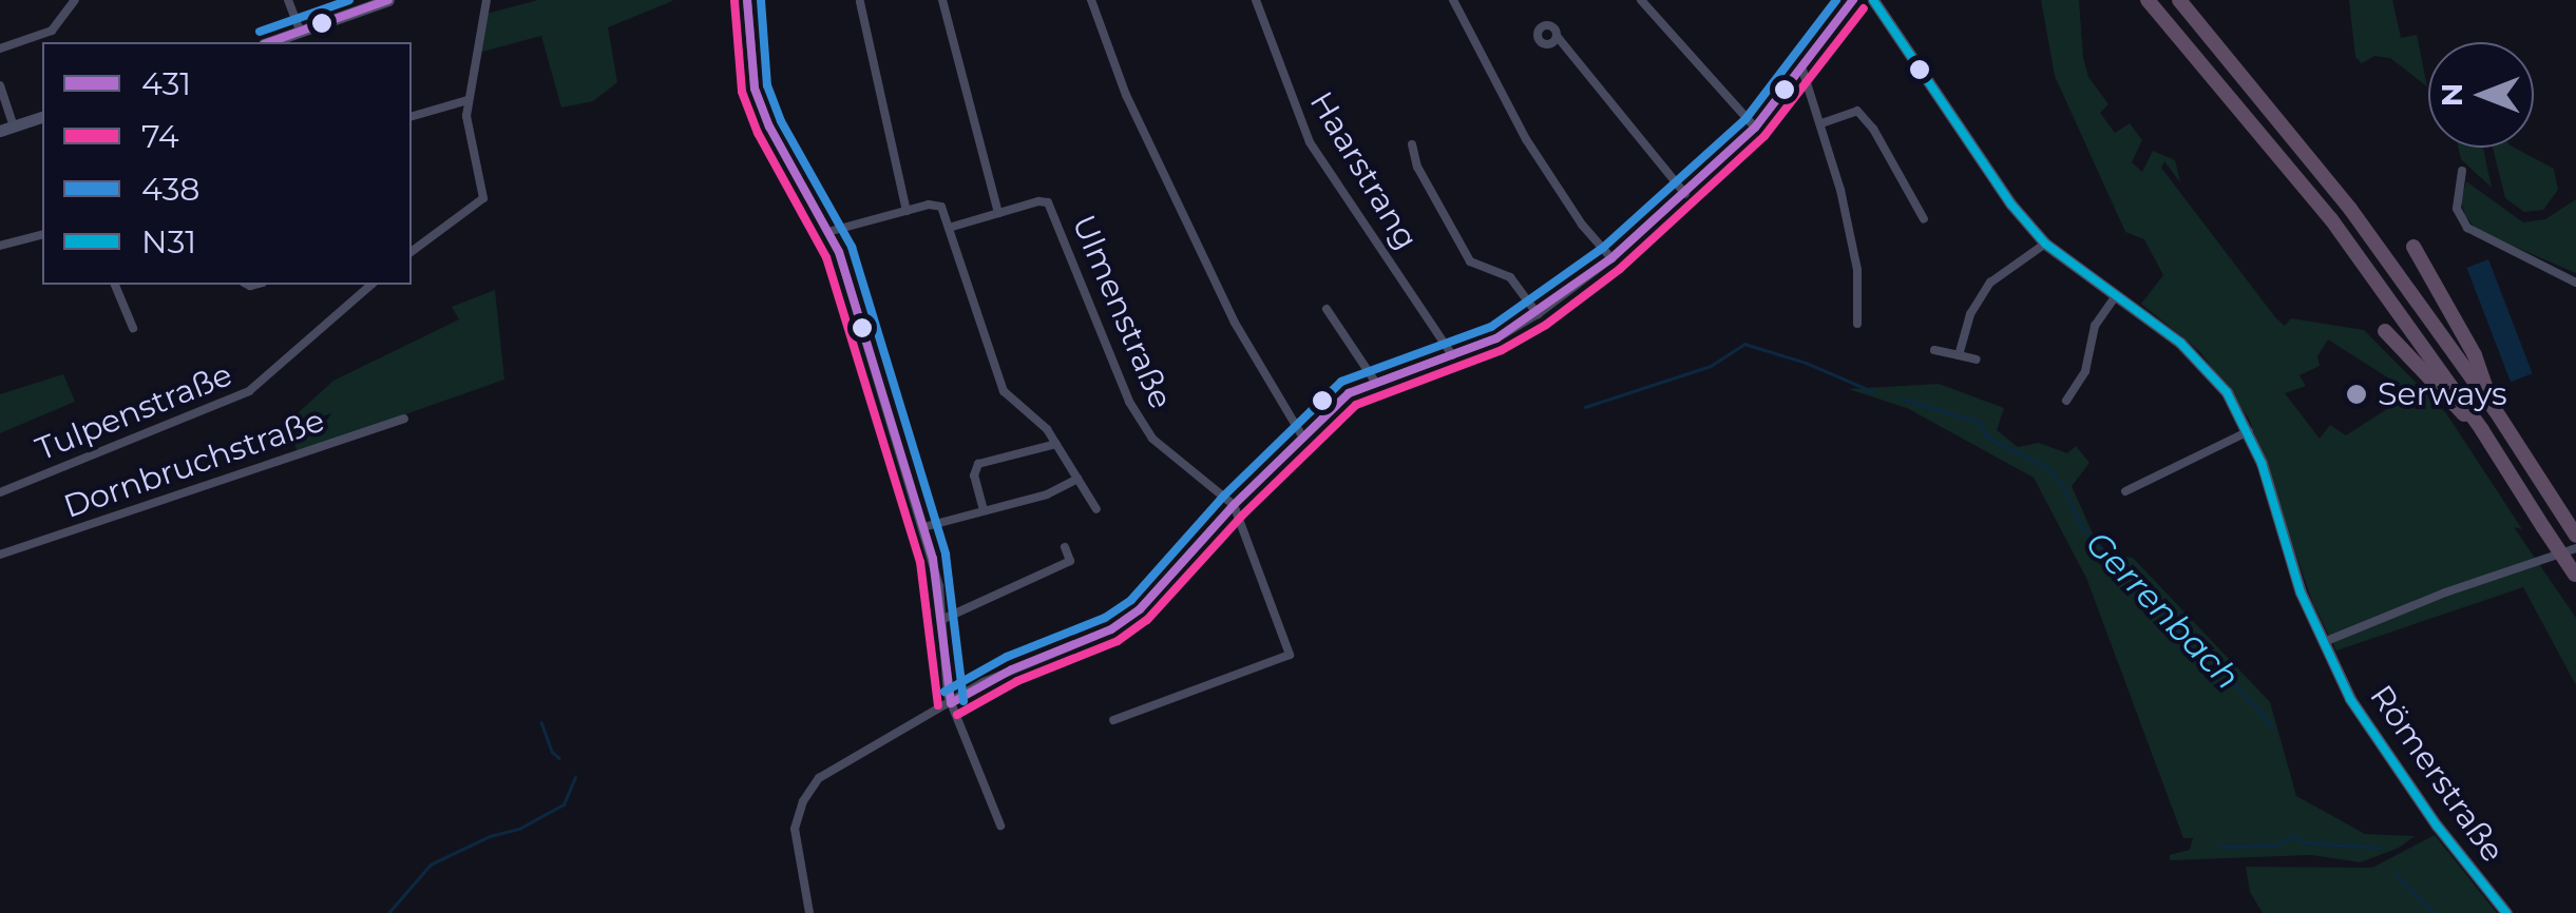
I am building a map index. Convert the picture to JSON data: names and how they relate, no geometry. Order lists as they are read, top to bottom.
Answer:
{
  "streets": {
    "street": [
      "Haarstrang",
      "Ulmenstraße",
      "Tulpenstraße",
      "Dornbruchstraße",
      "Römerstraße"
    ]
  },
  "water": ["Gerrenbach"],
  "places": ["Serways"],
  "lines": [
    "transit line 431",
    "transit line 438",
    "transit line N31",
    "transit line 74"
  ],
  "legend": [
    "431",
    "74",
    "438",
    "N31"
  ],
  "north": "left"
}
